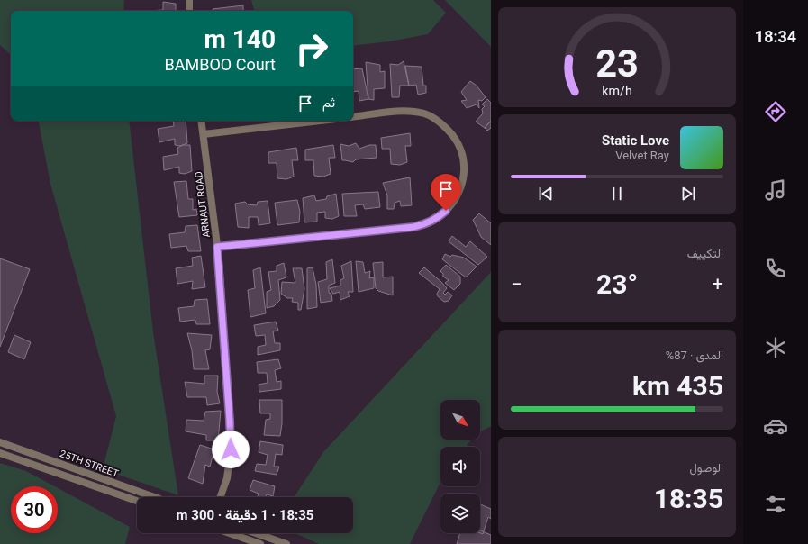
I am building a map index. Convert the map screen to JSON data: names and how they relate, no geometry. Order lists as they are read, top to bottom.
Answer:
{
  "streets": {
    "street": ["ARNAUT ROAD", "25TH STREET"]
  },
  "north": "bottom right",
  "page": {
    "tabs": "18:34",
    "turn": ["140 m", "BAMBOO Court"],
    "then": "ثم",
    "song": ["Static Love", "Velvet Ray"],
    "tile": [
      "التكييف",
      ["المدى · 87%", "435 km"],
      ["الوصول", "18:35"]
    ],
    "heat": ["−", "23°", "+"],
    "limit": "30",
    "trip": "18:35 · 1 دقيقة · 300 m",
    "gauge": ["23", "km/h"]
  }
}
